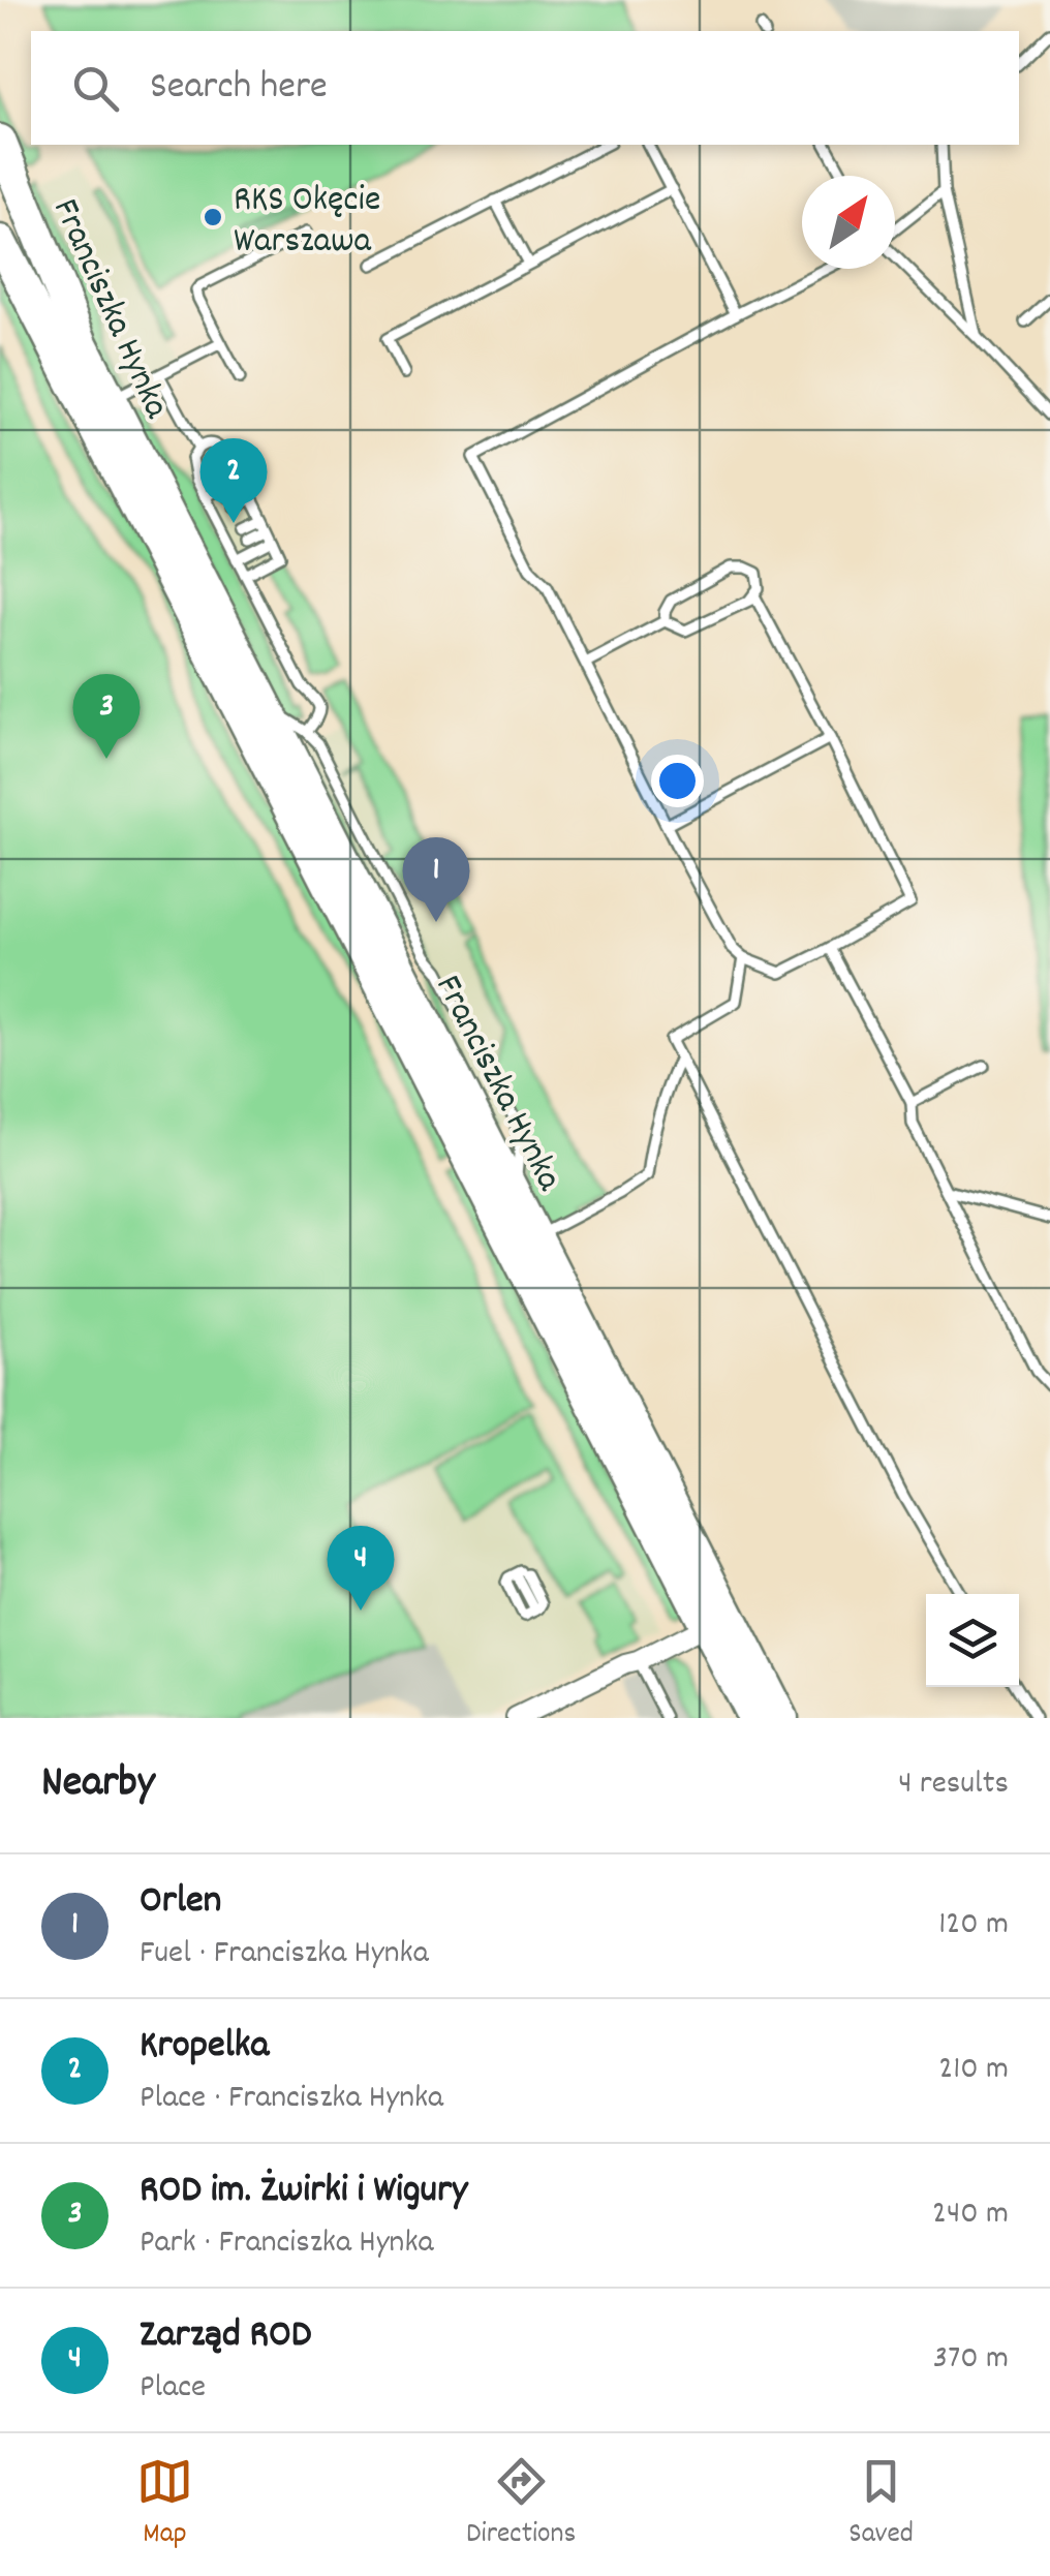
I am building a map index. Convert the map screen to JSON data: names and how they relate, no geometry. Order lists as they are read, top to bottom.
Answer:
{
  "streets": {
    "main road": ["Franciszka Hynka"]
  },
  "places": ["RKS Okęcie Warszawa"],
  "north": "top right",
  "page": {
    "search": "Search here",
    "pins": [
      "2",
      "3",
      "1",
      "4"
    ],
    "heading": ["Nearby", "4 results"],
    "list": [
      {
        "mark": "1",
        "name": "Orlen",
        "note": "Fuel · Franciszka Hynka",
        "value": "120 m"
      },
      {
        "mark": "2",
        "name": "Kropelka",
        "note": "Place · Franciszka Hynka",
        "value": "210 m"
      },
      {
        "mark": "3",
        "name": "ROD im. Żwirki i Wigury",
        "note": "Park · Franciszka Hynka",
        "value": "240 m"
      },
      {
        "mark": "4",
        "name": "Zarząd ROD",
        "note": "Place",
        "value": "370 m"
      }
    ],
    "nav": ["Map", "Directions", "Saved"]
  }
}
